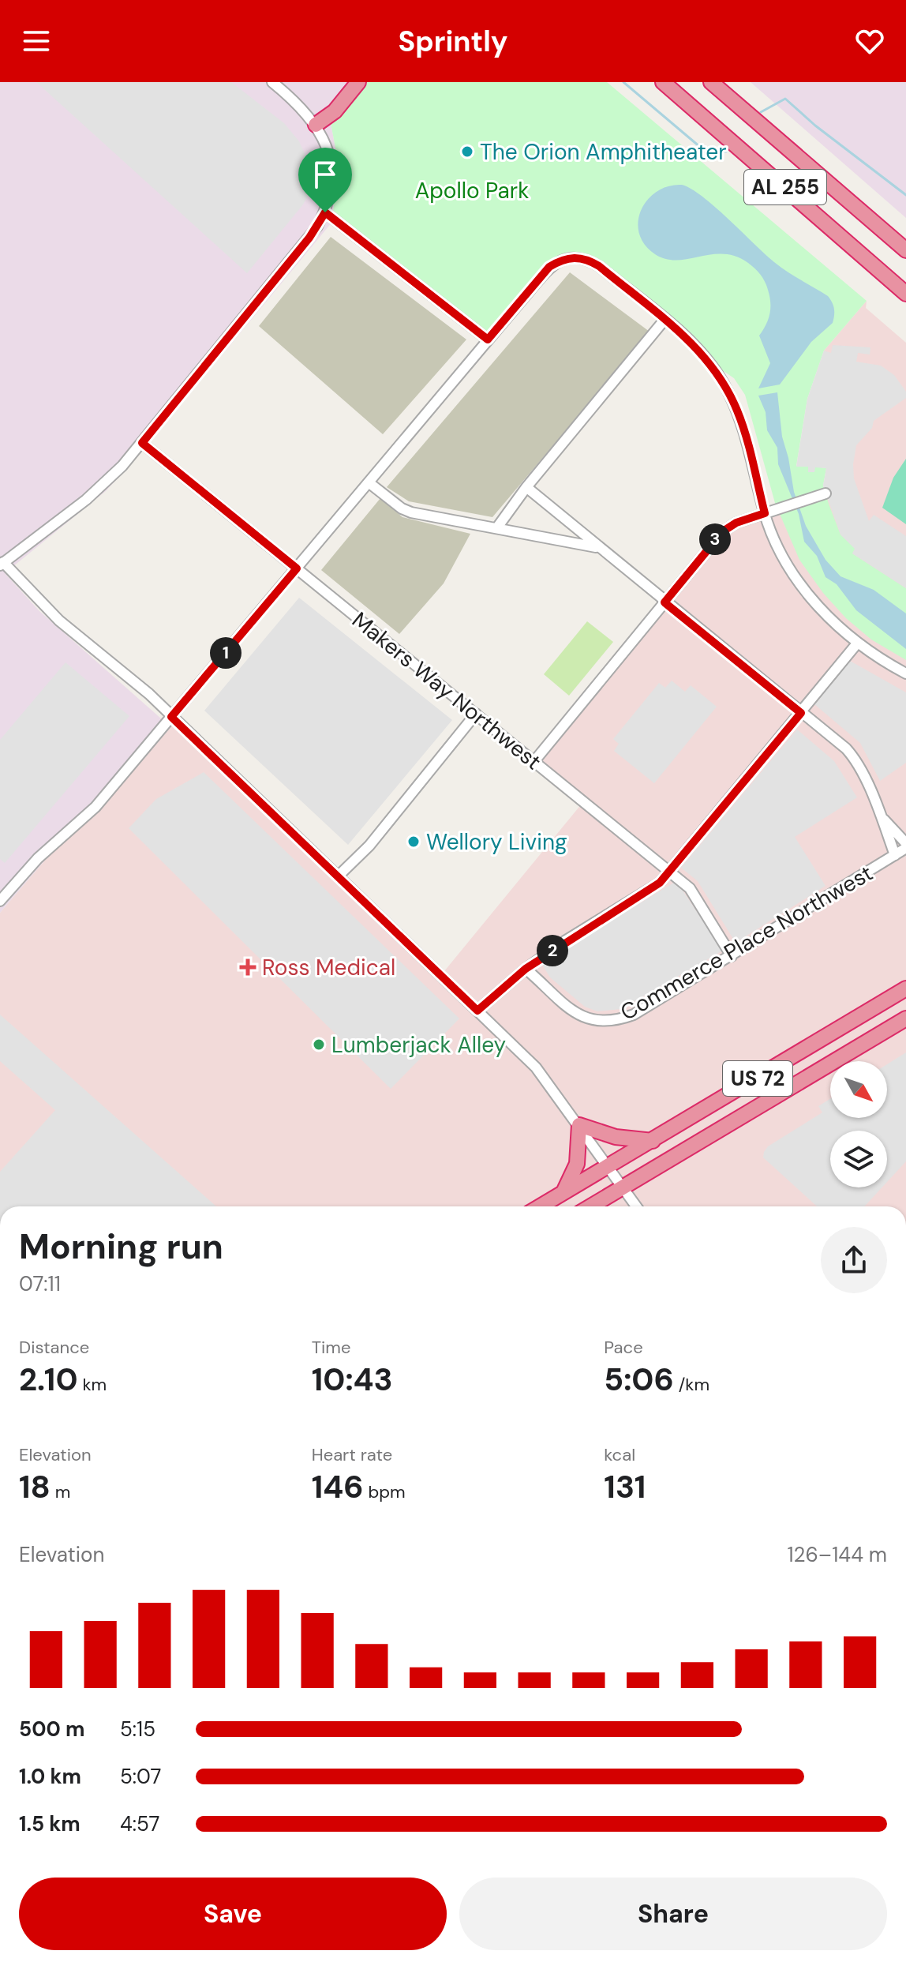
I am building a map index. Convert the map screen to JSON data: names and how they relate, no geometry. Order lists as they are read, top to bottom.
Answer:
{
  "streets": {
    "highway": ["AL 255", "US 72"],
    "street": ["Makers Way Northwest", "Commerce Place Northwest"]
  },
  "crossings": [
    ["Makers Way Northwest", "Commerce Place Northwest"]
  ],
  "parks": ["Apollo Park"],
  "places": {
    "other": ["The Orion Amphitheater", "Wellory Living", "Lumberjack Alley"],
    "health": ["Ross Medical"]
  },
  "north": "bottom right",
  "page": {
    "header": "Sprintly",
    "pins": ["3", "1", "2"],
    "heading": ["Morning run", "07:11"],
    "stats": [
      ["Distance", "2.10 km"],
      ["Time", "10:43"],
      ["Pace", "5:06 /km"],
      ["Elevation", "18 m"],
      ["Heart rate", "146 bpm"],
      ["kcal", "131"]
    ],
    "chart": ["Elevation", "126–144 m"],
    "list": [
      {
        "name": "500 m",
        "note": "5:15"
      },
      {
        "name": "1.0 km",
        "note": "5:07"
      },
      {
        "name": "1.5 km",
        "note": "4:57"
      }
    ],
    "buttons": ["Save", "Share"]
  }
}
